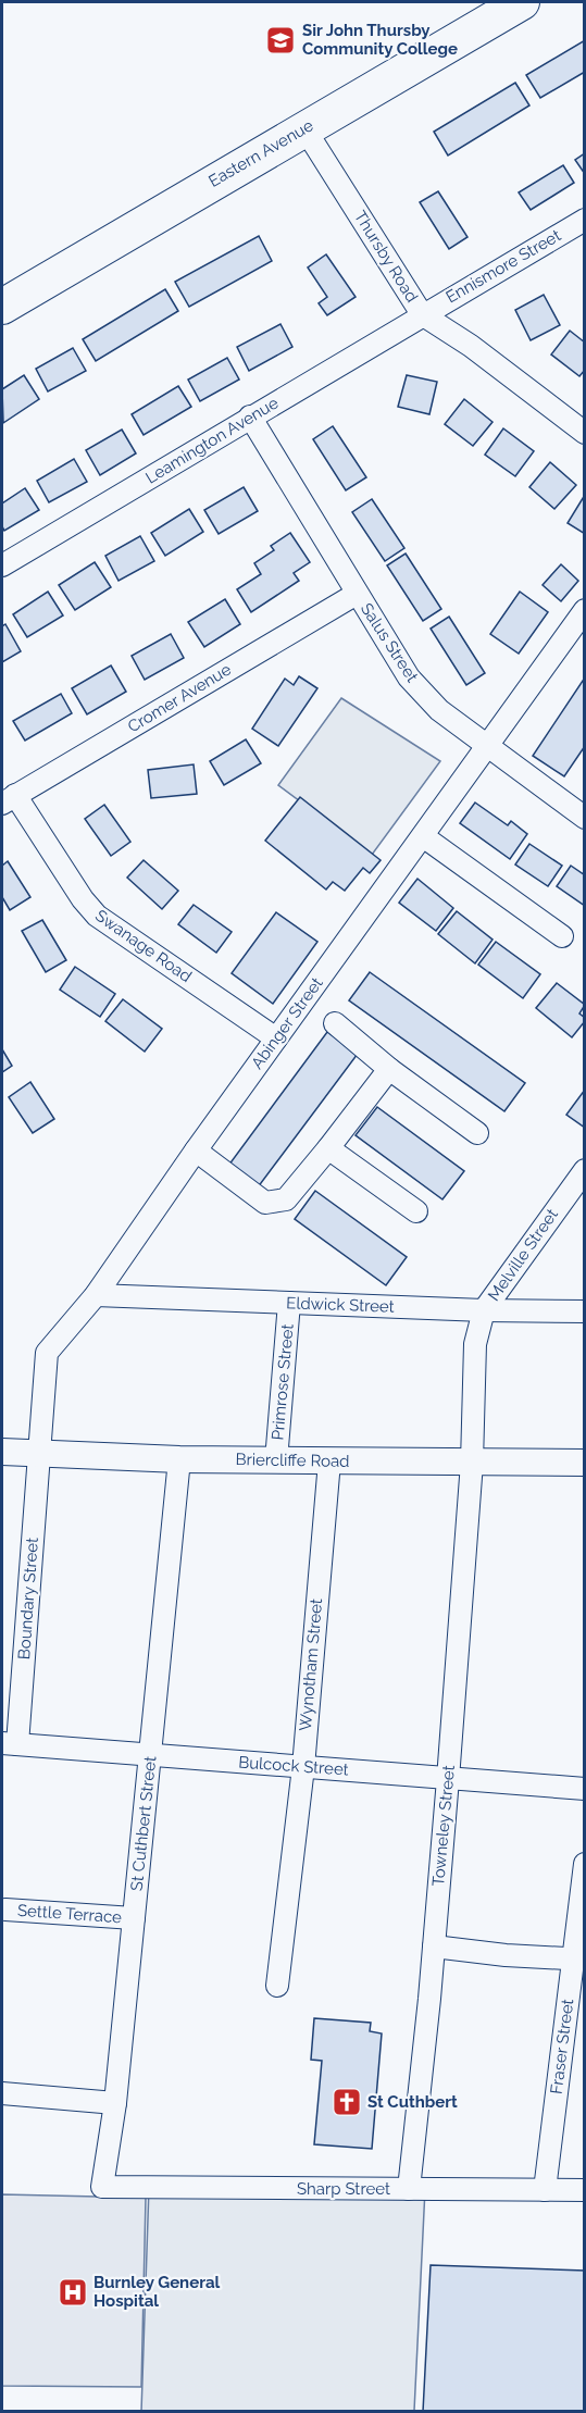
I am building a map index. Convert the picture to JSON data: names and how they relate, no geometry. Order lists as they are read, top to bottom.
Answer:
{
  "streets": {
    "highway": ["Eastern Avenue"],
    "street": [
      "Thursby Road",
      "Ennismore Street",
      "Leamington Avenue",
      "Salus Street",
      "Cromer Avenue",
      "Swanage Road",
      "Abinger Street",
      "Melville Street",
      "Eldwick Street",
      "Primrose Street",
      "Briercliffe Road",
      "Boundary Street",
      "Wynotham Street",
      "Bulcock Street",
      "St Cuthbert Street",
      "Towneley Street",
      "Settle Terrace",
      "Fraser Street",
      "Sharp Street"
    ]
  },
  "crossings": [
    ["Eastern Avenue", "Thursby Road"],
    ["Thursby Road", "Ennismore Street"],
    ["Thursby Road", "Leamington Avenue"],
    ["Ennismore Street", "Leamington Avenue"],
    ["Leamington Avenue", "Salus Street"],
    ["Salus Street", "Cromer Avenue"],
    ["Salus Street", "Abinger Street"],
    ["Cromer Avenue", "Swanage Road"],
    ["Swanage Road", "Abinger Street"],
    ["Abinger Street", "Eldwick Street"],
    ["Abinger Street", "Briercliffe Road"],
    ["Abinger Street", "Boundary Street"],
    ["Melville Street", "Eldwick Street"],
    ["Melville Street", "Briercliffe Road"],
    ["Melville Street", "Towneley Street"],
    ["Eldwick Street", "Primrose Street"],
    ["Primrose Street", "Briercliffe Road"],
    ["Briercliffe Road", "Boundary Street"],
    ["Briercliffe Road", "Wynotham Street"],
    ["Briercliffe Road", "St Cuthbert Street"],
    ["Briercliffe Road", "Towneley Street"],
    ["Boundary Street", "Bulcock Street"],
    ["Wynotham Street", "Bulcock Street"],
    ["Bulcock Street", "St Cuthbert Street"],
    ["Bulcock Street", "Towneley Street"],
    ["St Cuthbert Street", "Settle Terrace"],
    ["St Cuthbert Street", "Sharp Street"],
    ["Towneley Street", "Sharp Street"],
    ["Fraser Street", "Sharp Street"]
  ],
  "places": {
    "school or university": ["Sir John Thursby Community College"],
    "church": ["St Cuthbert"],
    "hospital": ["Burnley General Hospital"]
  }
}
